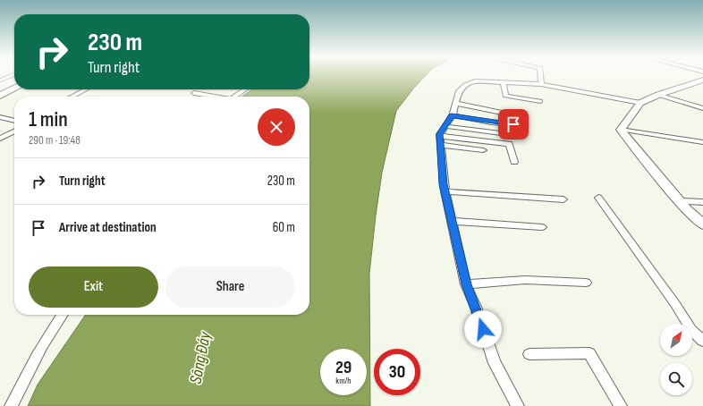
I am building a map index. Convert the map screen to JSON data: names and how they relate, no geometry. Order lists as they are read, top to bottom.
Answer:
{
  "water": ["Sông Đáy"],
  "north": "top right",
  "page": {
    "turn": ["230 m", "Turn right"],
    "heading": ["1 min", "290 m · 19:48"],
    "list": [
      {
        "name": "Turn right",
        "value": "230 m"
      },
      {
        "name": "Arrive at destination",
        "value": "60 m"
      }
    ],
    "buttons": ["Exit", "Share"],
    "speed": "29 km/h",
    "limit": "30"
  }
}
